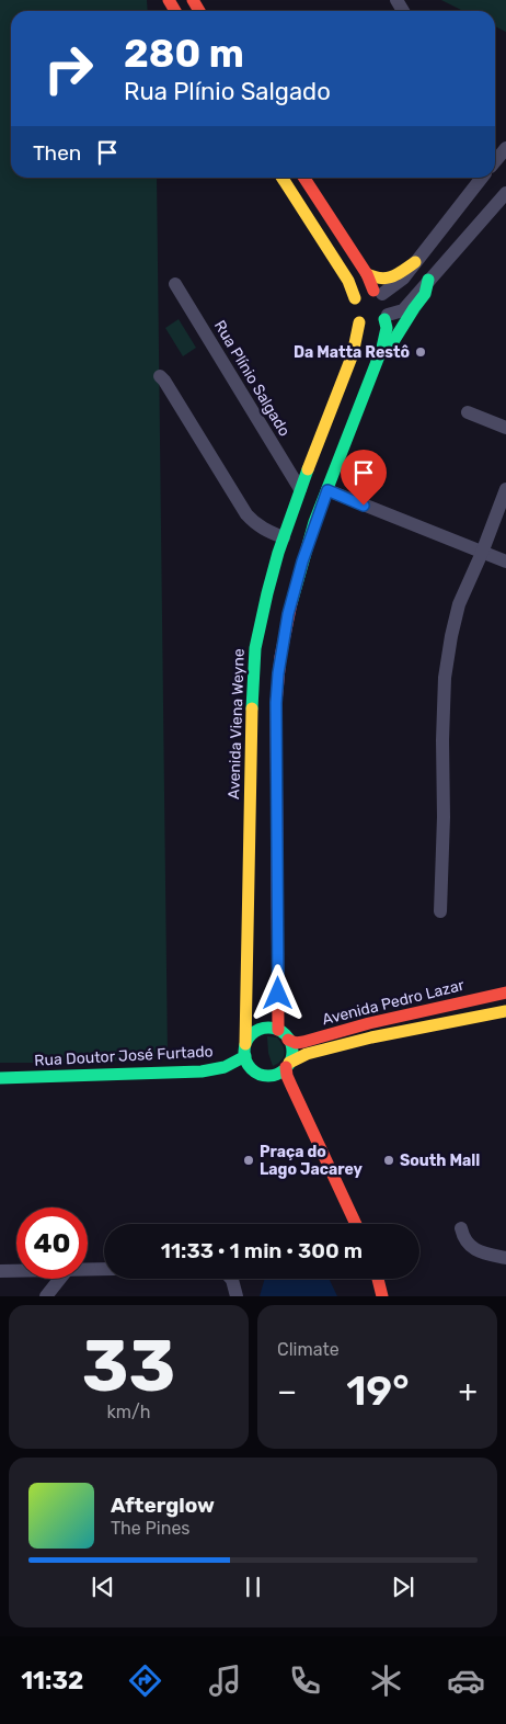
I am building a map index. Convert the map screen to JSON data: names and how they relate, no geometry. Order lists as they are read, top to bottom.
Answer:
{
  "streets": {
    "street": [
      "Rua Plínio Salgado",
      "Avenida Viena Weyne",
      "Avenida Pedro Lazar",
      "Rua Doutor José Furtado"
    ]
  },
  "crossings": [
    ["Rua Plínio Salgado", "Avenida Viena Weyne"],
    ["Avenida Viena Weyne", "Avenida Pedro Lazar"],
    ["Avenida Viena Weyne", "Rua Doutor José Furtado"],
    ["Avenida Pedro Lazar", "Rua Doutor José Furtado"]
  ],
  "places": ["Da Matta Restô", "Praça do Lago Jacarey", "South Mall"],
  "page": {
    "turn": ["280 m", "Rua Plínio Salgado"],
    "then": "Then",
    "limit": "40",
    "trip": "11:33 · 1 min · 300 m",
    "tile": [
      ["33", "km/h"],
      "Climate"
    ],
    "heat": ["−", "19°", "+"],
    "song": ["Afterglow", "The Pines"],
    "tabs": "11:32"
  }
}
